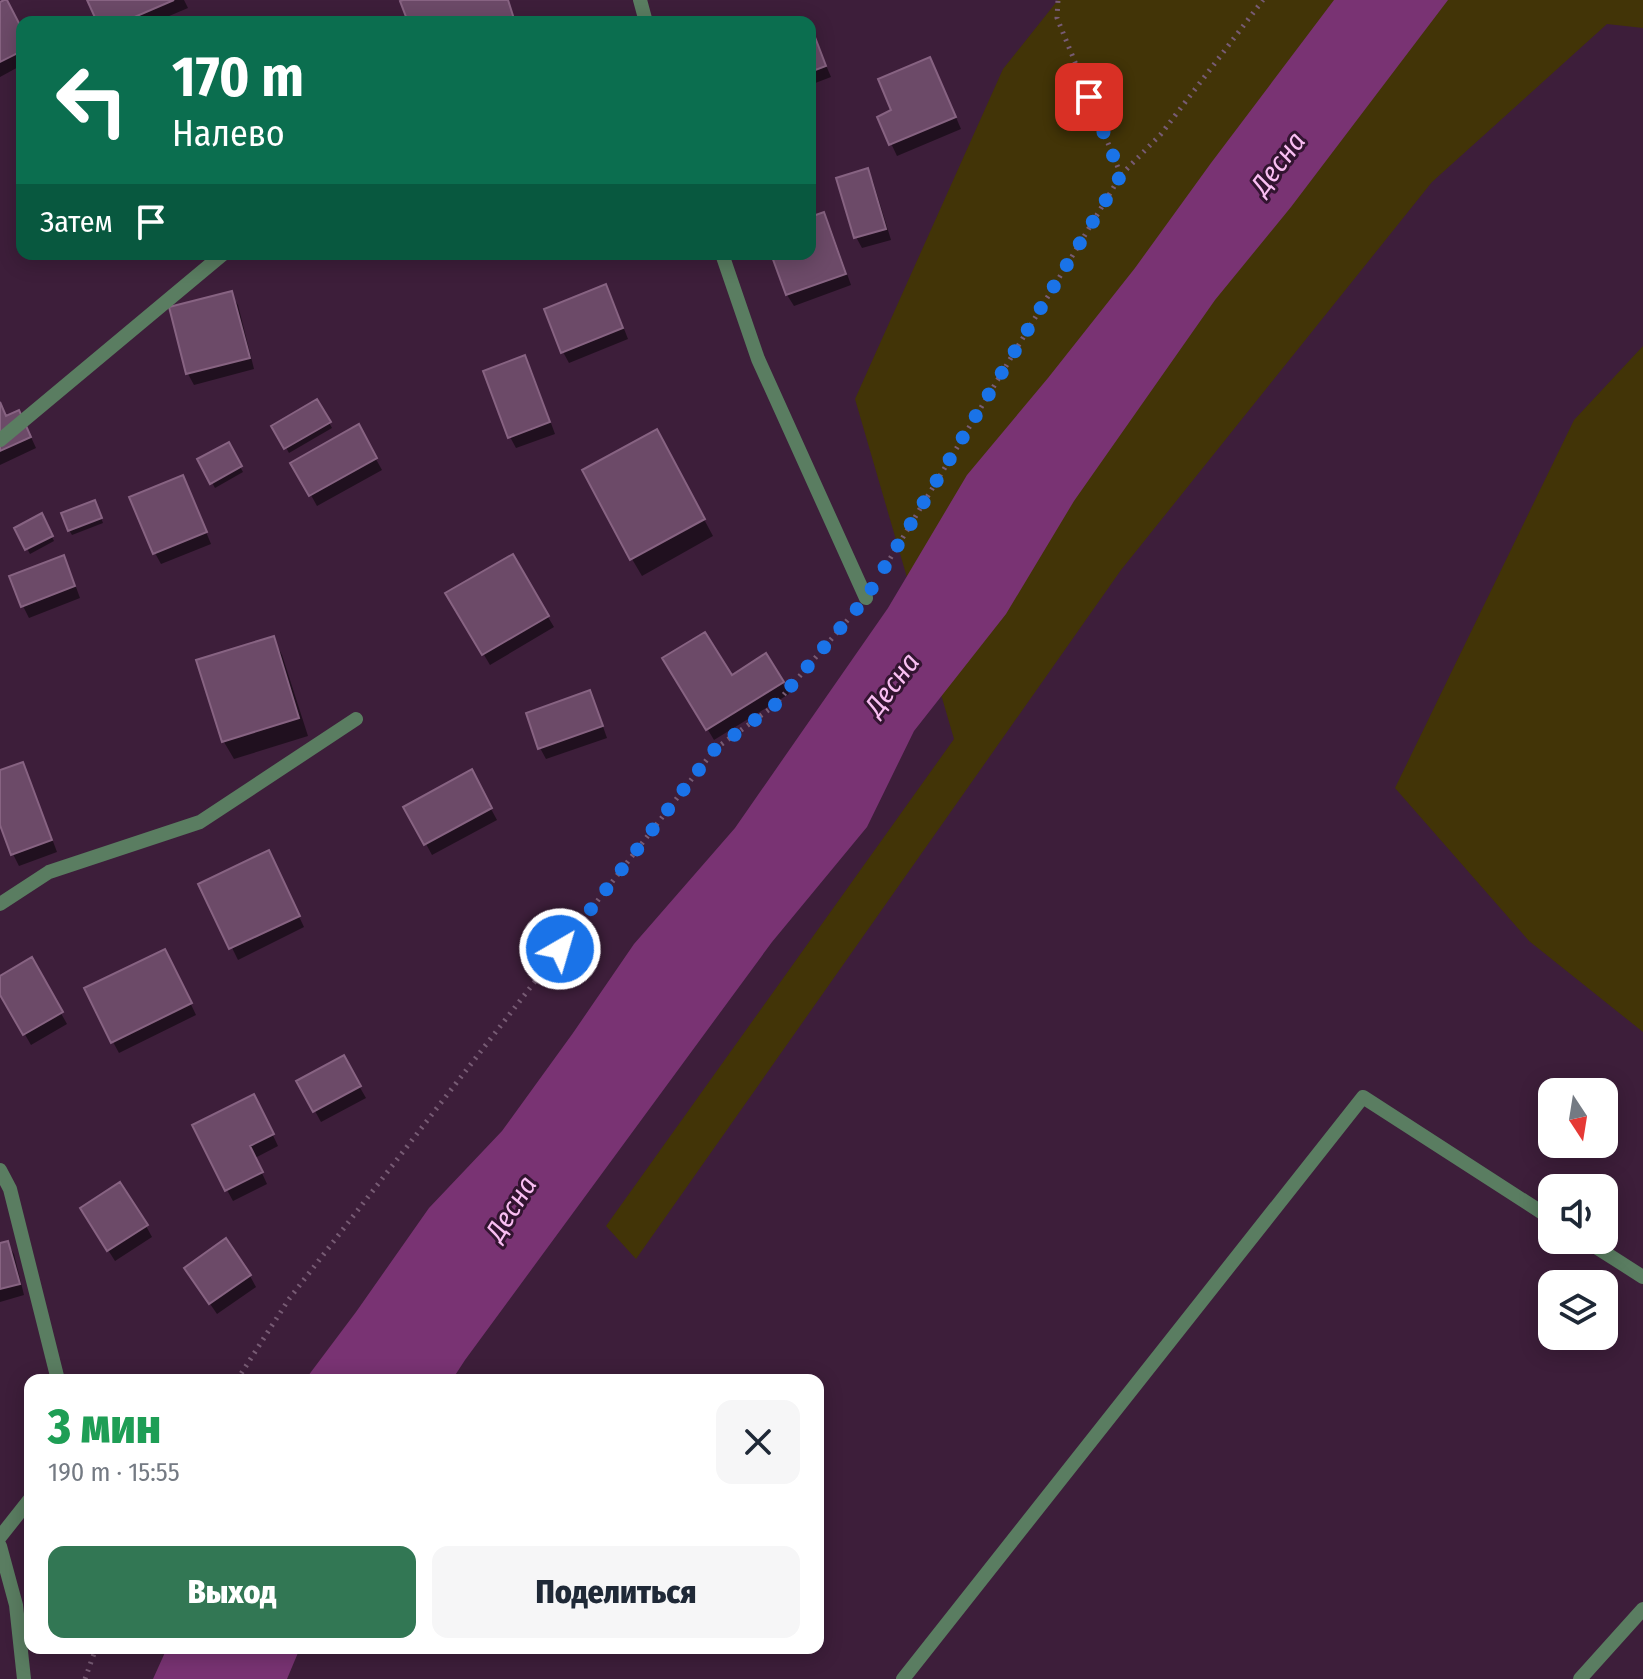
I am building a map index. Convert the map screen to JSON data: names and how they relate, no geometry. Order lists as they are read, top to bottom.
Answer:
{
  "water": ["Десна"],
  "north": "bottom",
  "page": {
    "turn": ["170 m", "Налево"],
    "then": "Затем",
    "heading": ["3 мин", "190 m · 15:55"],
    "buttons": ["Выход", "Поделиться"]
  }
}
